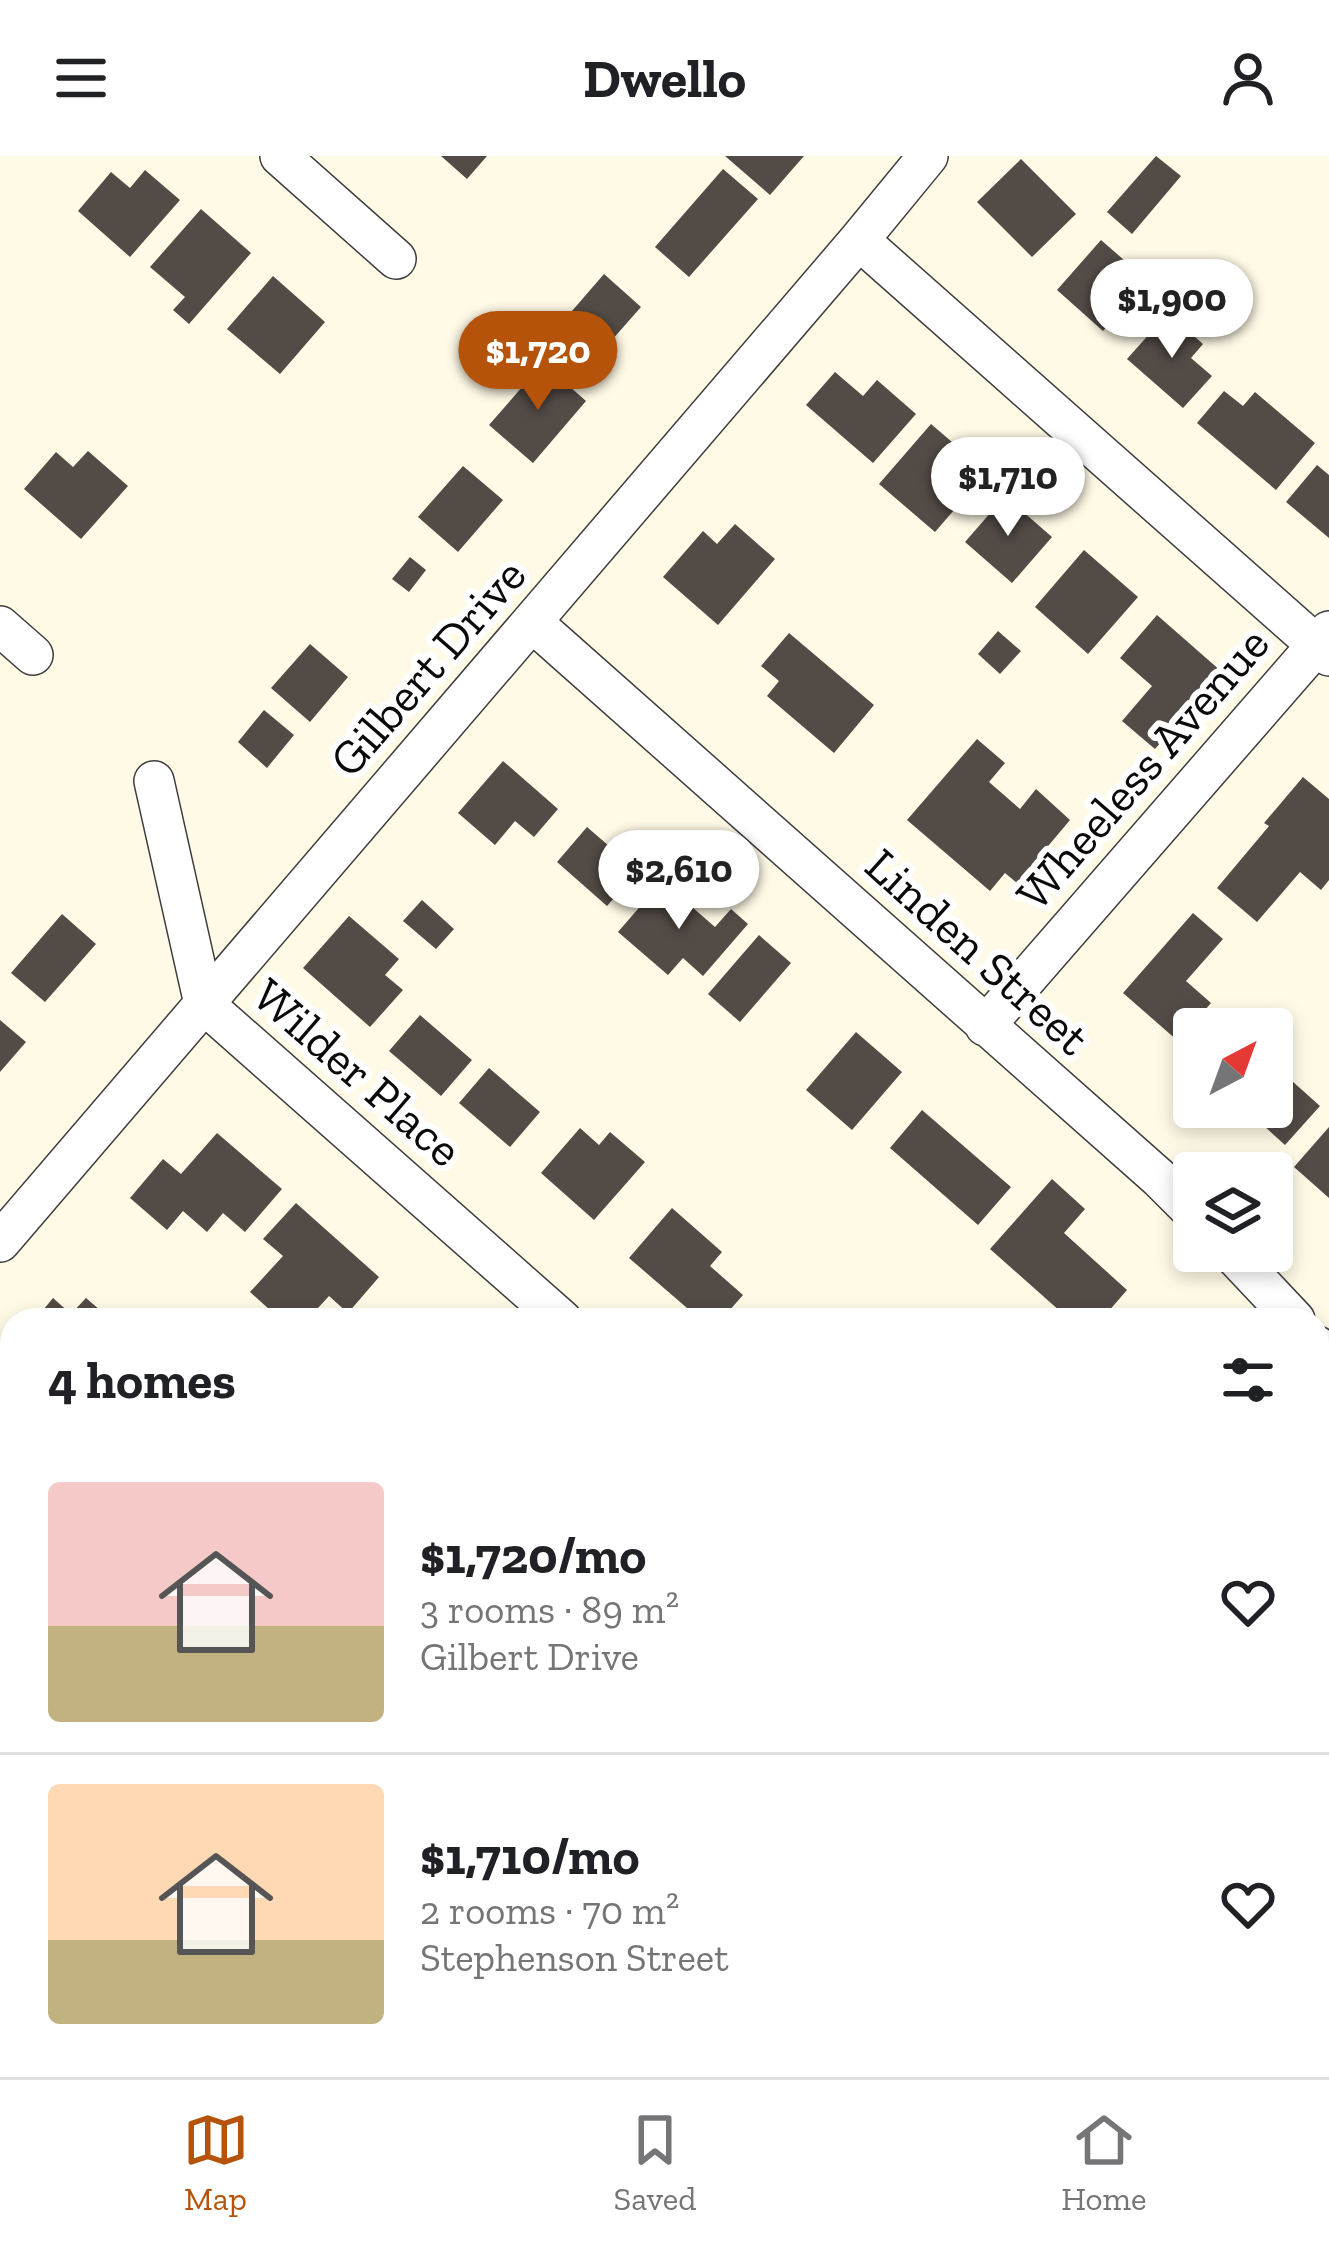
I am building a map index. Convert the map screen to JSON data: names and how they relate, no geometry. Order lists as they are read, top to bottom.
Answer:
{
  "streets": {
    "street": [
      "Gilbert Drive",
      "Wheeless Avenue",
      "Linden Street",
      "Wilder Place"
    ]
  },
  "crossings": [
    ["Gilbert Drive", "Linden Street"],
    ["Gilbert Drive", "Wilder Place"],
    ["Wheeless Avenue", "Linden Street"]
  ],
  "north": "top right",
  "page": {
    "header": "Dwello",
    "price": [
      "$1,900",
      "$1,720",
      "$1,710",
      "$2,610"
    ],
    "heading": "4 homes",
    "list": [
      {
        "name": "$1,720/mo",
        "note": "3 rooms · 89 m² · Gilbert Drive"
      },
      {
        "name": "$1,710/mo",
        "note": "2 rooms · 70 m² · Stephenson Street"
      }
    ],
    "tabs": ["Map", "Saved", "Home"]
  }
}
